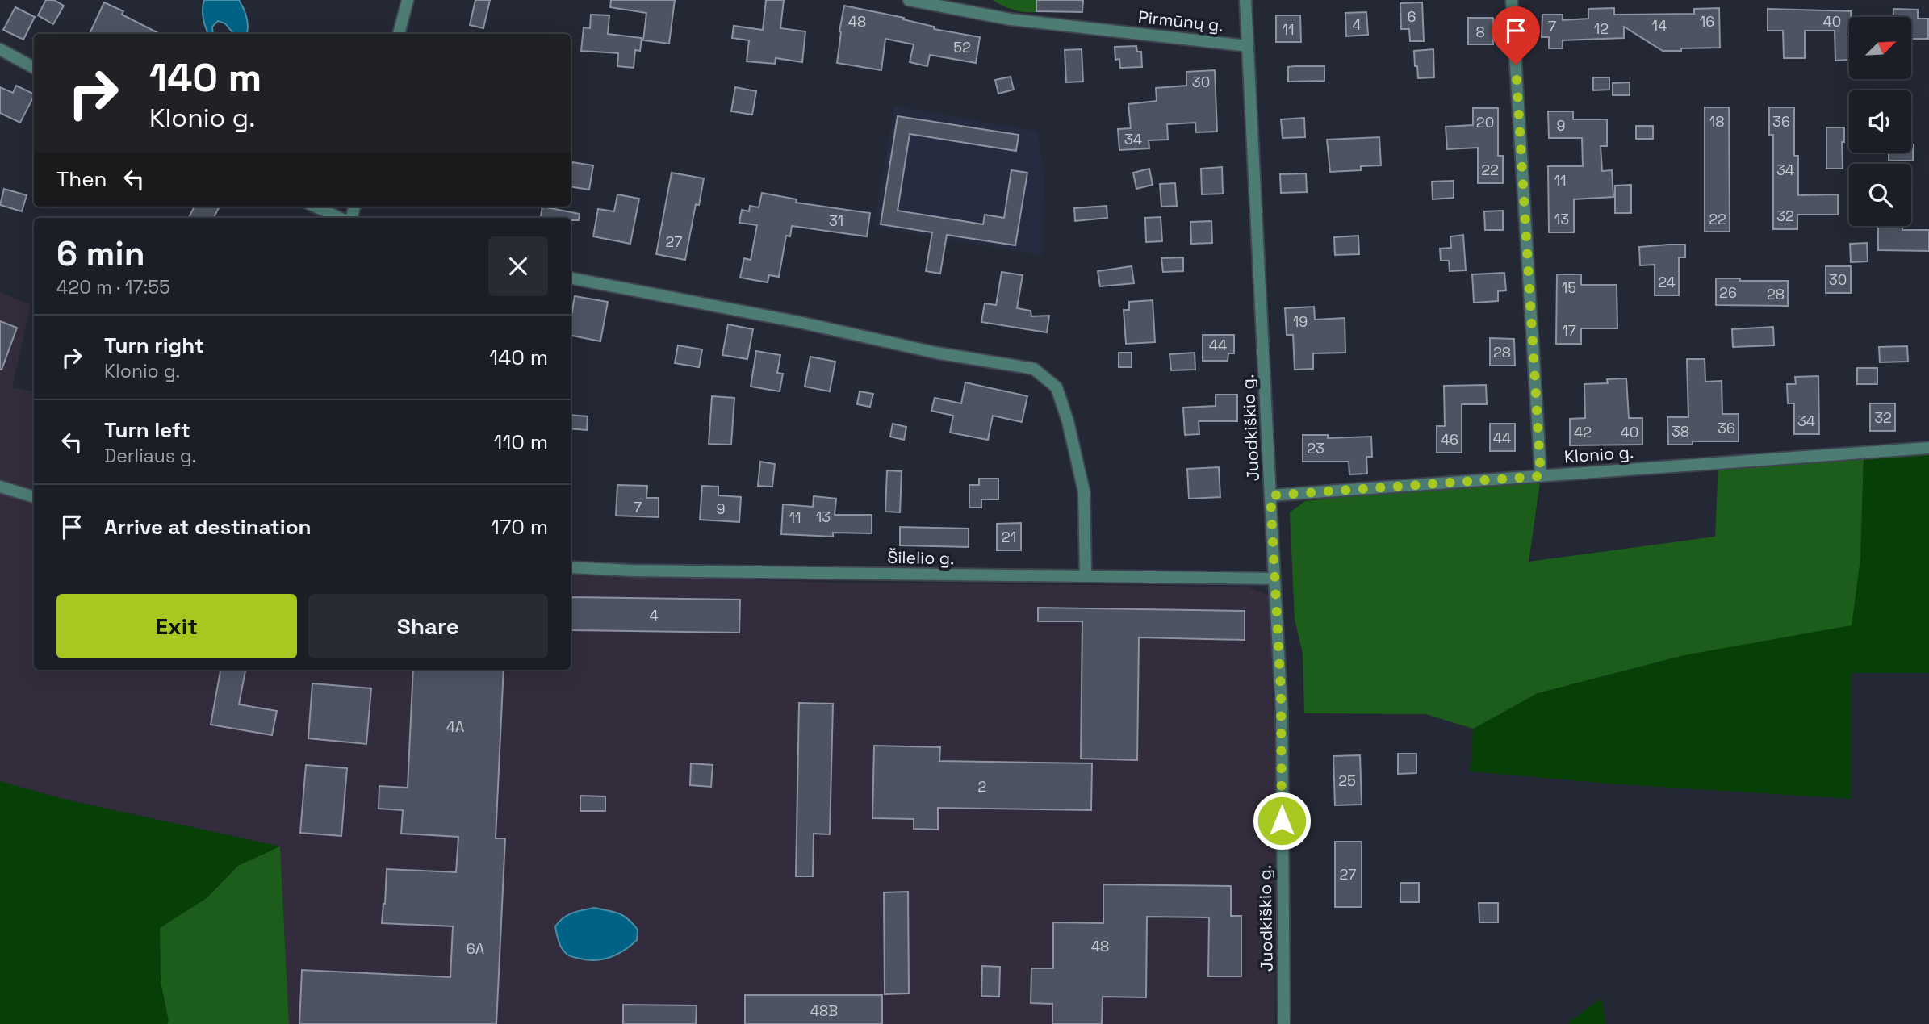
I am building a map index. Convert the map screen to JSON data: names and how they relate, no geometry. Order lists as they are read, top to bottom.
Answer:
{
  "streets": {
    "street": [
      "Pirmūnų g.",
      "Juodkiškio g.",
      "Klonio g.",
      "Šilelio g."
    ]
  },
  "crossings": [
    ["Pirmūnų g.", "Juodkiškio g."],
    ["Juodkiškio g.", "Klonio g."],
    ["Juodkiškio g.", "Šilelio g."]
  ],
  "house_numbers": [
    "6",
    "48",
    "16",
    "40",
    "4",
    "14",
    "7",
    "12",
    "11",
    "8",
    "52",
    "30",
    "18",
    "36",
    "20",
    "9",
    "34",
    "22",
    "34",
    "11",
    "32",
    "13",
    "22",
    "31",
    "27",
    "30",
    "24",
    "15",
    "26",
    "28",
    "19",
    "17",
    "44",
    "28",
    "32",
    "34",
    "36",
    "38",
    "42",
    "40",
    "44",
    "46",
    "23",
    "7",
    "9",
    "13",
    "11",
    "21",
    "4",
    "4A",
    "25",
    "2",
    "27",
    "48",
    "6A",
    "48B"
  ],
  "north": "top right",
  "page": {
    "turn": ["140 m", "Klonio g."],
    "then": "Then",
    "heading": ["6 min", "420 m · 17:55"],
    "list": [
      {
        "name": "Turn right",
        "note": "Klonio g.",
        "value": "140 m"
      },
      {
        "name": "Turn left",
        "note": "Derliaus g.",
        "value": "110 m"
      },
      {
        "name": "Arrive at destination",
        "value": "170 m"
      }
    ],
    "buttons": ["Exit", "Share"]
  }
}
